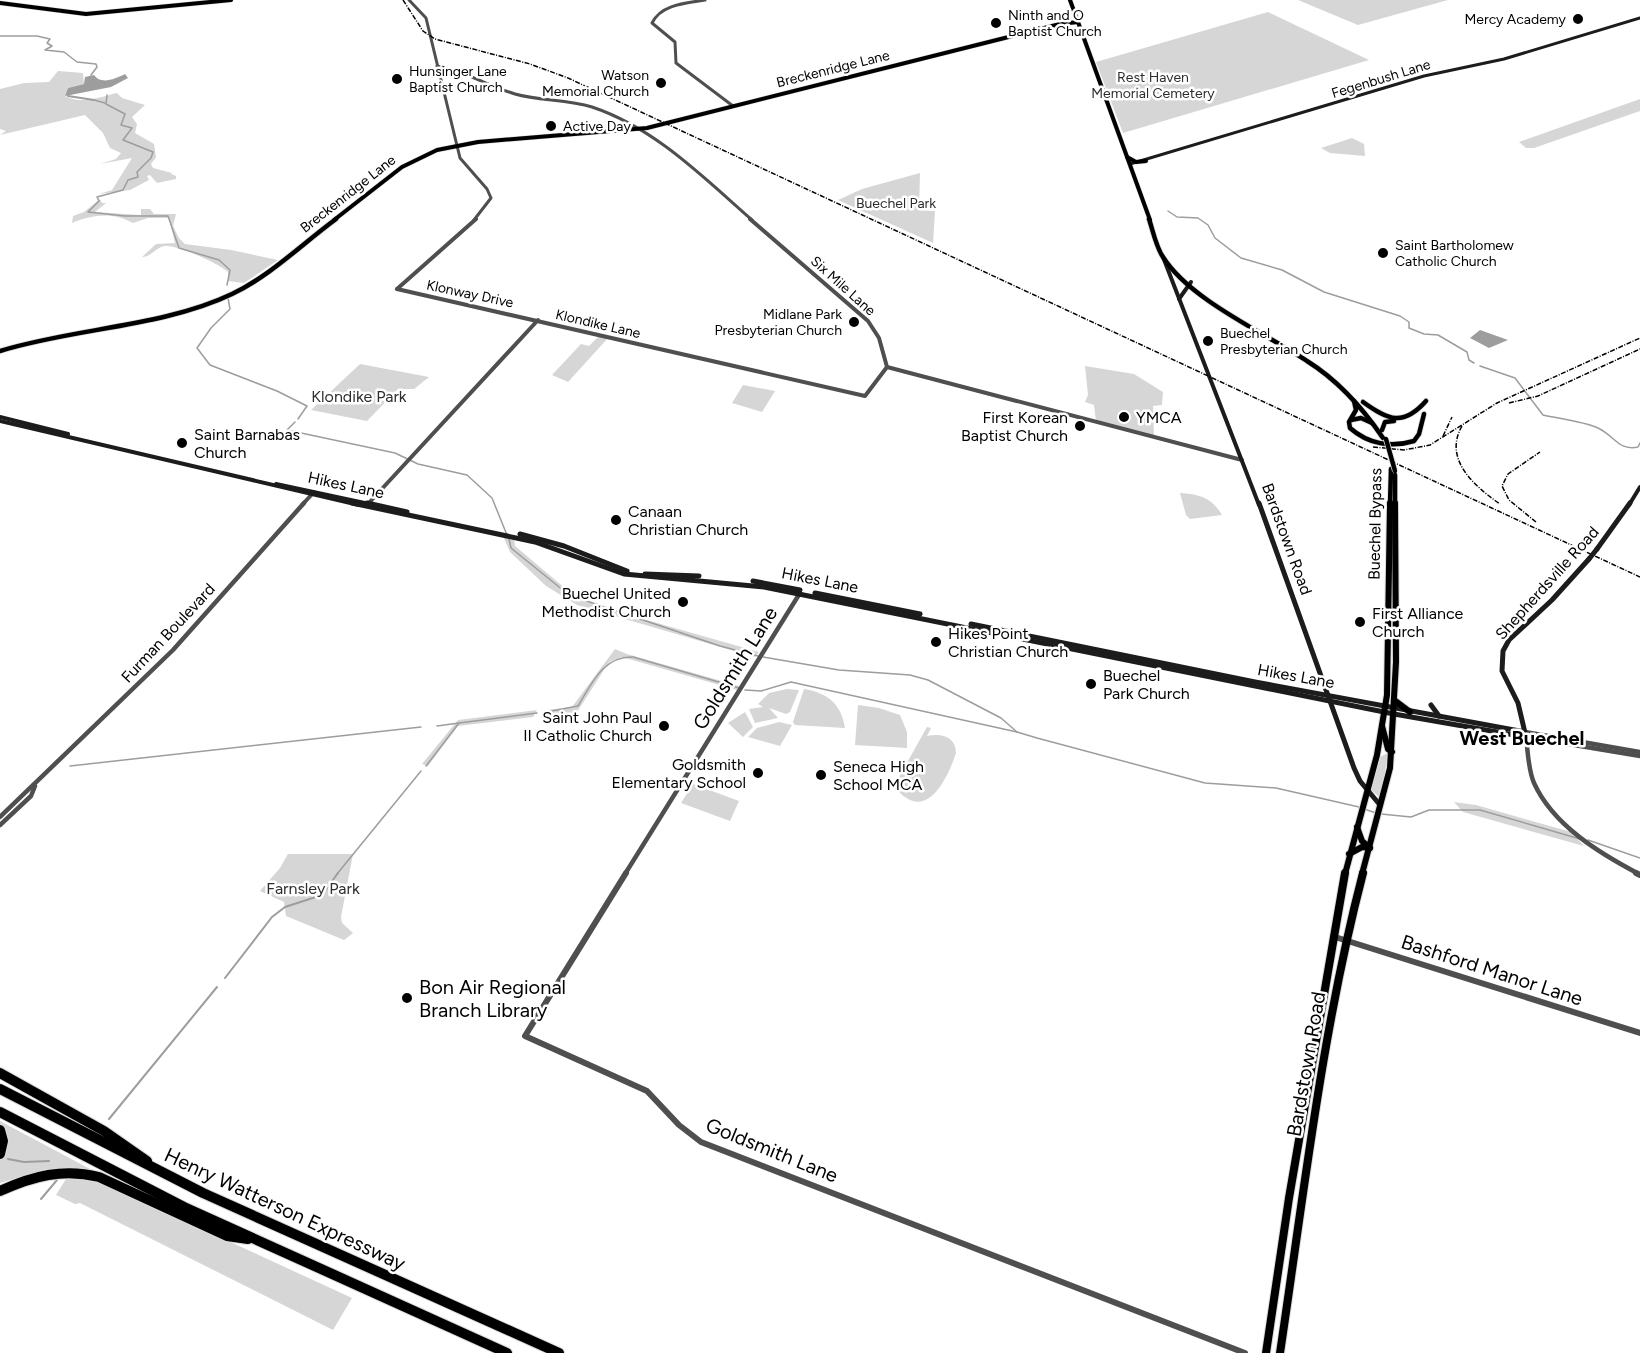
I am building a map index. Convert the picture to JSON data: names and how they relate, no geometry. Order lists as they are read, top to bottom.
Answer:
{
  "streets": {
    "highway": ["Henry Watterson Expressway"],
    "main road": [
      "Breckenridge Lane",
      "Fegenbush Lane",
      "Hikes Lane",
      "Buechel Bypass",
      "Bardstown Road",
      "Shepherdsville Road"
    ],
    "street": [
      "Six Mile Lane",
      "Klonway Drive",
      "Klondike Lane",
      "Furman Boulevard",
      "Goldsmith Lane",
      "Bashford Manor Lane"
    ]
  },
  "crossings": [
    ["Breckenridge Lane", "Six Mile Lane"],
    ["Breckenridge Lane", "Klonway Drive"],
    ["Breckenridge Lane", "Bardstown Road"],
    ["Fegenbush Lane", "Bardstown Road"],
    ["Six Mile Lane", "Klondike Lane"],
    ["Klonway Drive", "Klondike Lane"],
    ["Klondike Lane", "Hikes Lane"],
    ["Hikes Lane", "Buechel Bypass"],
    ["Hikes Lane", "Bardstown Road"],
    ["Hikes Lane", "Shepherdsville Road"],
    ["Hikes Lane", "Furman Boulevard"],
    ["Hikes Lane", "Goldsmith Lane"],
    ["Buechel Bypass", "Bardstown Road"],
    ["Bardstown Road", "Bashford Manor Lane"]
  ],
  "districts": ["West Buechel"],
  "parks": [
    "Rest Haven Memorial Cemetery",
    "Buechel Park",
    "Klondike Park",
    "Farnsley Park"
  ],
  "places": [
    "Mercy Academy",
    "Ninth and O Baptist Church",
    "Hunsinger Lane Baptist Church",
    "Watson Memorial Church",
    "Active Day",
    "Saint Bartholomew Catholic Church",
    "Midlane Park Presbyterian Church",
    "Buechel Presbyterian Church",
    "YMCA",
    "First Korean Baptist Church",
    "Saint Barnabas Church",
    "Canaan Christian Church",
    "Buechel United Methodist Church",
    "First Alliance Church",
    "Hikes Point Christian Church",
    "Buechel Park Church",
    "Saint John Paul II Catholic Church",
    "Goldsmith Elementary School",
    "Seneca High School MCA",
    "Bon Air Regional Branch Library"
  ]
}
